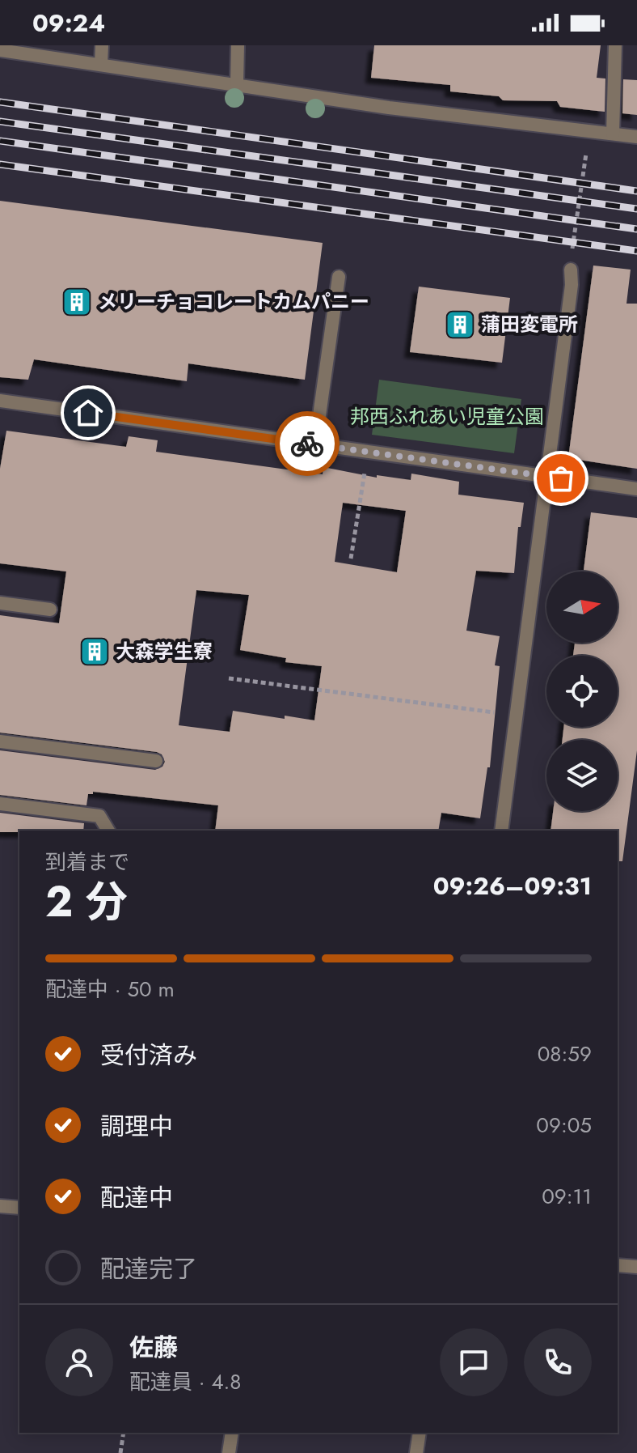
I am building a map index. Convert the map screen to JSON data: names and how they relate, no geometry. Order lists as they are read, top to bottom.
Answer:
{
  "parks": ["邦西ふれあい児童公園"],
  "places": {
    "building": ["メリーチョコレートカムパニー", "蒲田変電所", "大森学生寮"]
  },
  "north": "right",
  "page": {
    "status": "09:24",
    "heading": ["2 分", "到着まで", "09:26–09:31"],
    "panel": ["佐藤", "配達員 · 4.8"],
    "bar": "配達中 · 50 m",
    "list": [
      ["受付済み", "08:59"],
      ["調理中", "09:05"],
      ["配達中", "09:11"],
      "配達完了"
    ]
  }
}
